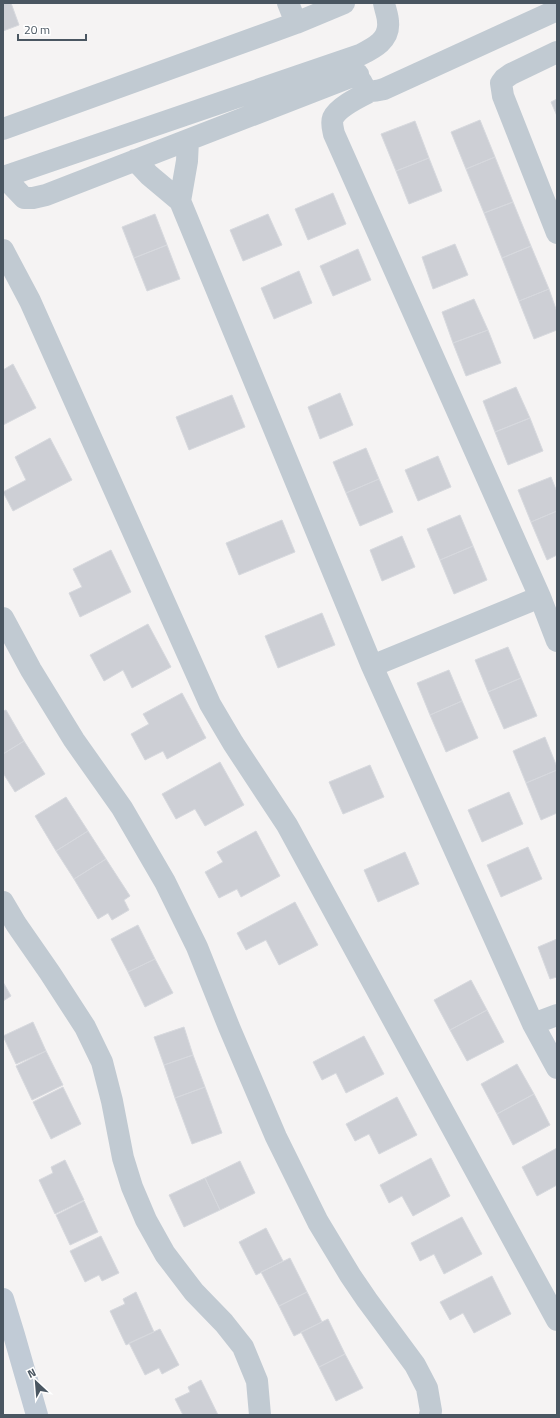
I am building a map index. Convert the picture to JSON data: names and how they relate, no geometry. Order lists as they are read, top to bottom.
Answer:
{
  "scale_bar": "20 m",
  "north": "top left"
}
